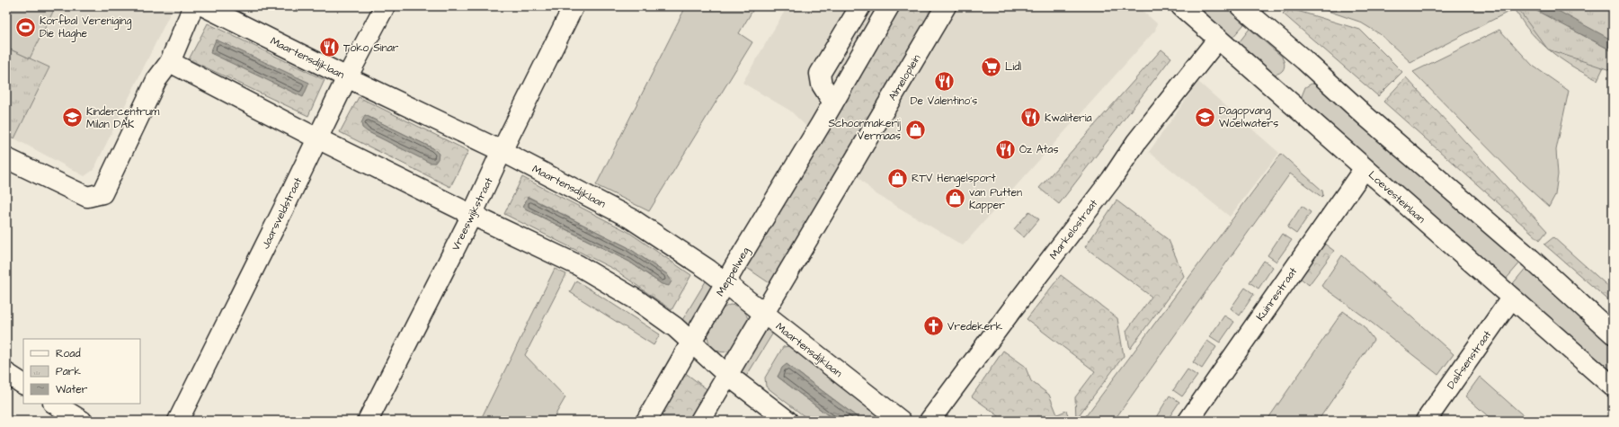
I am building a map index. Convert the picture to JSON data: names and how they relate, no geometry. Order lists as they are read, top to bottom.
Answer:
{
  "streets": {
    "street": [
      "Maartensdijklaan",
      "Almeloplein",
      "Loevesteinlaan",
      "Jaarsveldstraat",
      "Vreeswijkstraat",
      "Markelostraat",
      "Meppelweg",
      "Kuinrestraat",
      "Dalfsenstraat"
    ]
  },
  "crossings": [
    ["Maartensdijklaan", "Almeloplein"],
    ["Maartensdijklaan", "Jaarsveldstraat"],
    ["Maartensdijklaan", "Vreeswijkstraat"],
    ["Maartensdijklaan", "Meppelweg"],
    ["Loevesteinlaan", "Markelostraat"],
    ["Loevesteinlaan", "Kuinrestraat"],
    ["Loevesteinlaan", "Dalfsenstraat"]
  ],
  "places": {
    "sports": ["Korfbal Vereniging Die Haghe"],
    "restaurant": [
      "Toko Sinar",
      "De Valentino's",
      "Kwaliteria",
      "Öz Atas"
    ],
    "supermarket": ["Lidl"],
    "school or university": ["Dagopvang Woelwaters", "Kindercentrum Milan DAK"],
    "shop": ["Schoonmakerij Vermaas", "RTV Hengelsport", "van Putten Kapper"],
    "church": ["Vredekerk"]
  },
  "legend": ["Road", "Park", "Water"]
}
